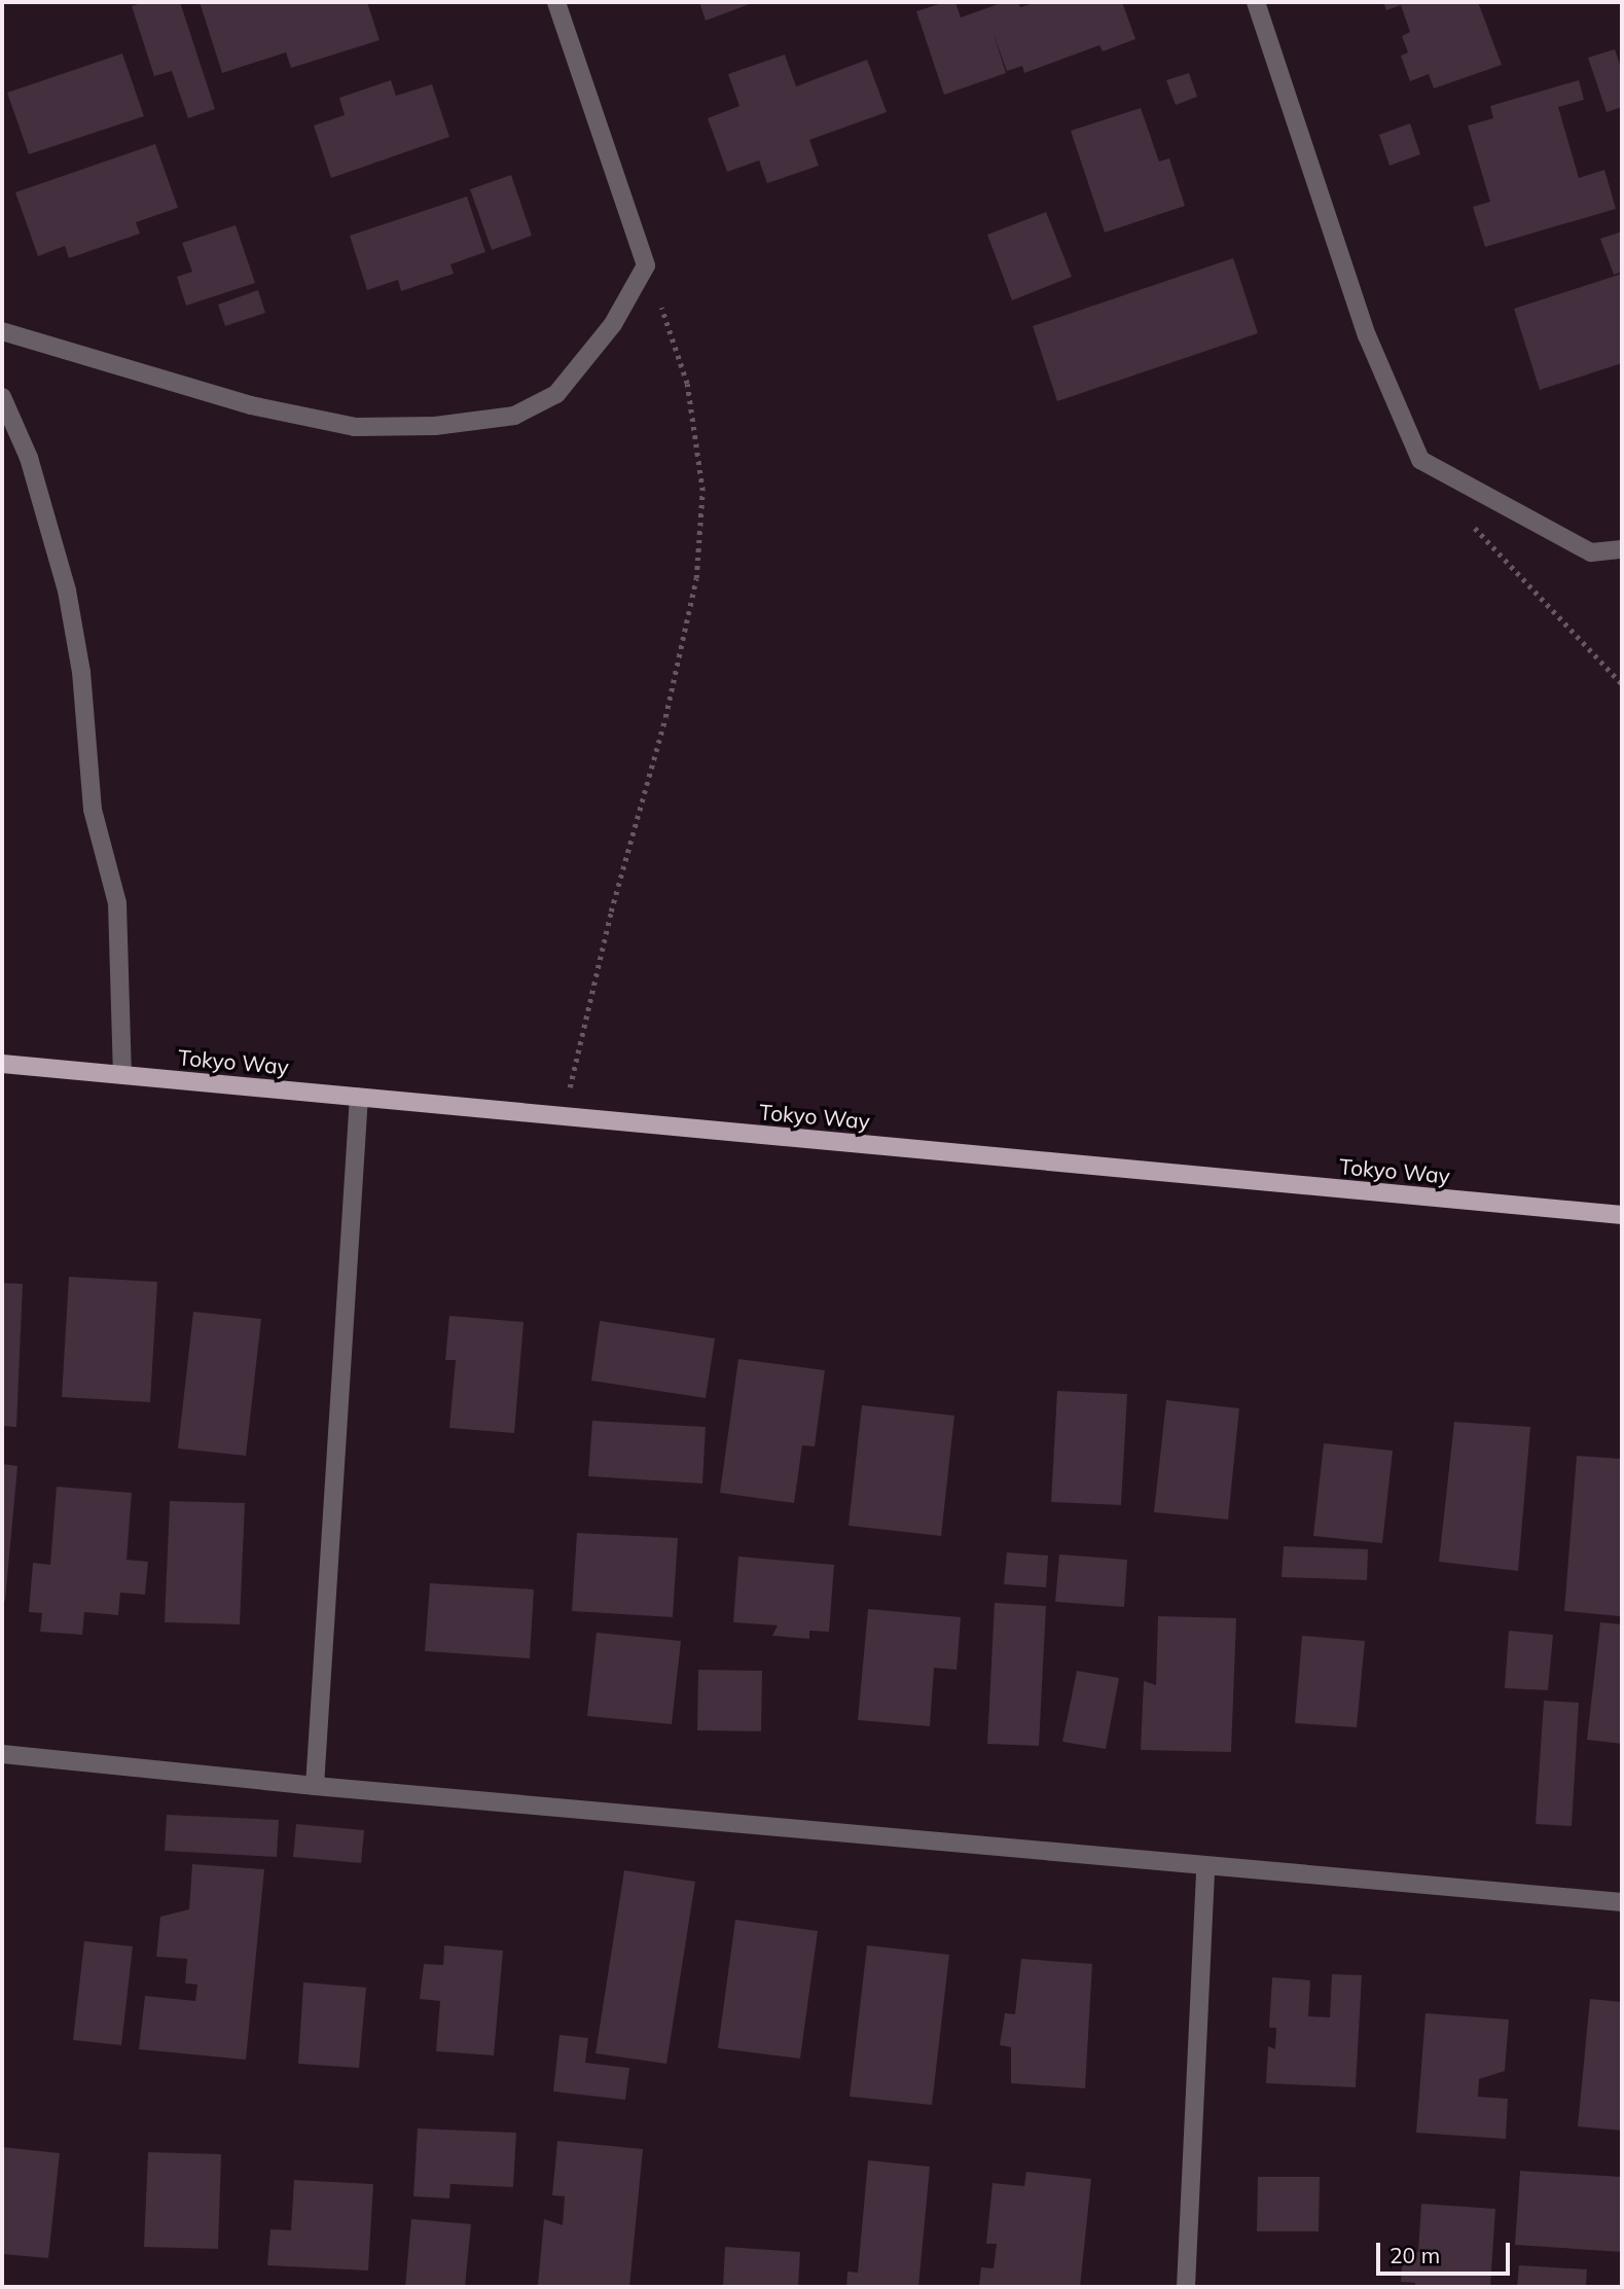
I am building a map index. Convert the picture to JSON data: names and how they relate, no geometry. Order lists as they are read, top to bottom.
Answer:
{
  "streets": {
    "main road": ["Tokyo Way"]
  },
  "scale_bar": "20 m"
}
